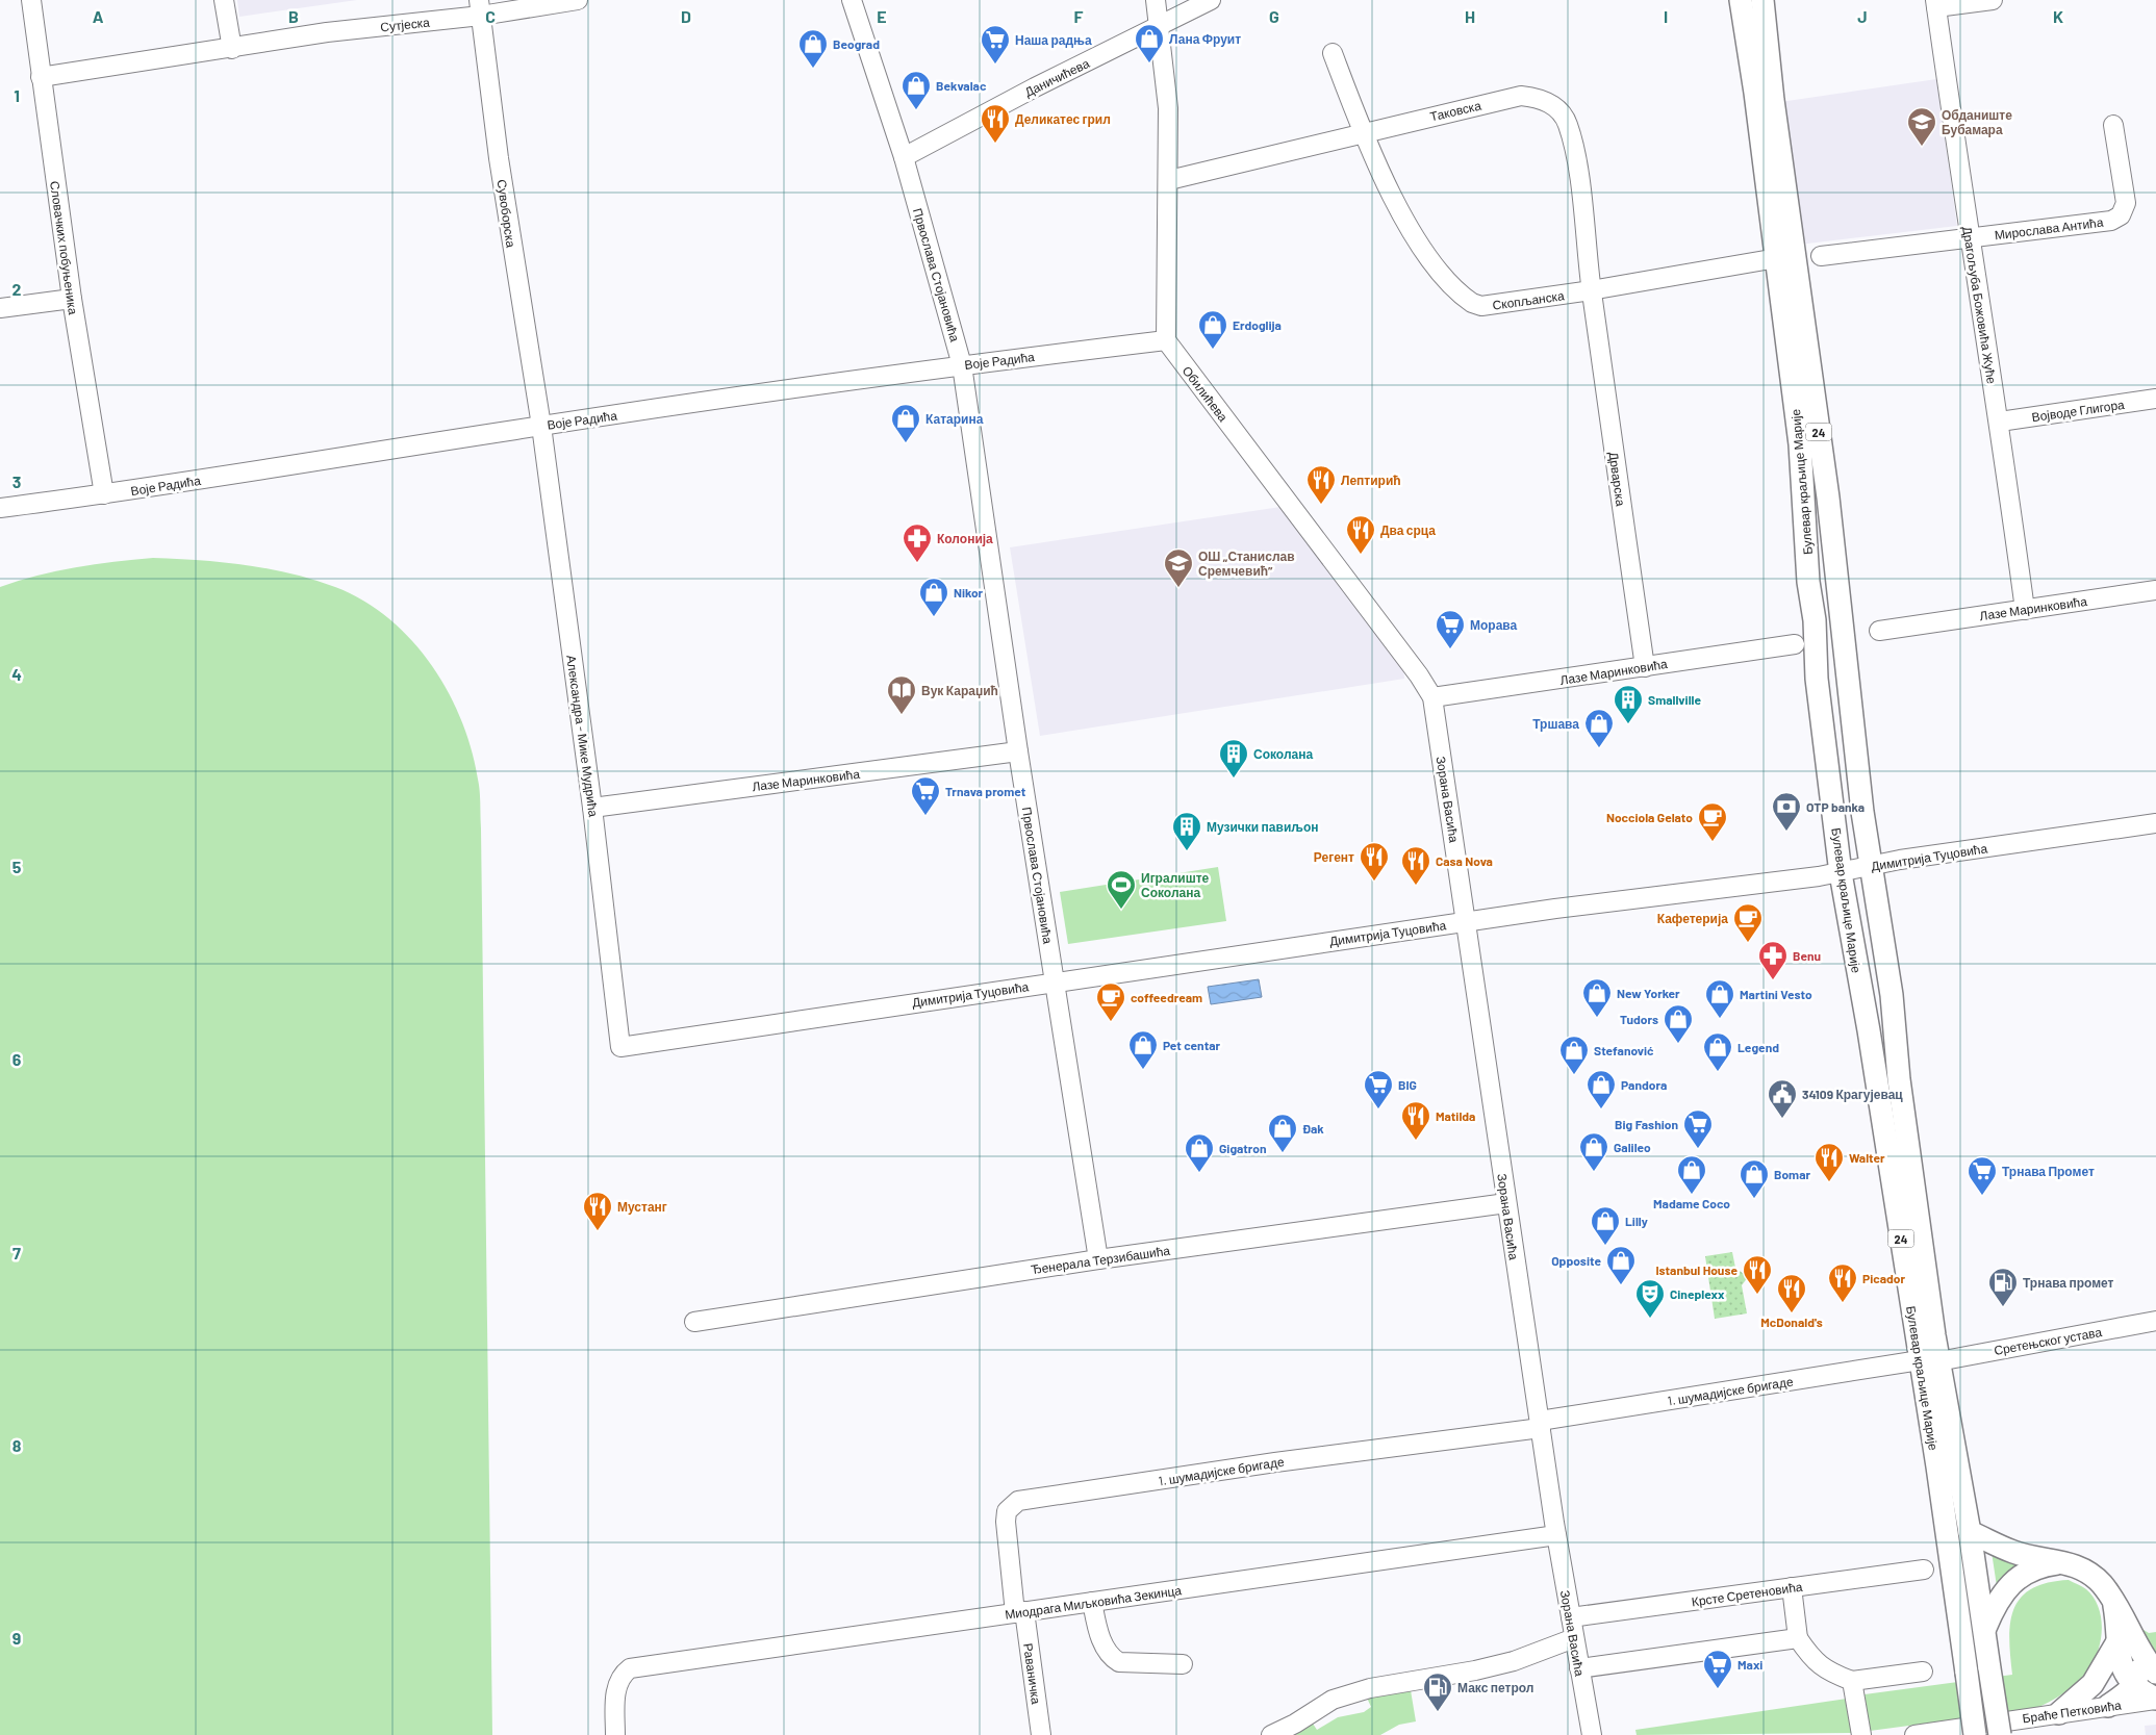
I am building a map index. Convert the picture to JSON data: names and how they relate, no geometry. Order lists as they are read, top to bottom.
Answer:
{
  "streets": {
    "main road": ["24", "Булевар краљице Марије"],
    "street": [
      "Сутјеска",
      "Даничићева",
      "Таковска",
      "Сувоборска",
      "Мирослава Антића",
      "Словачких побуњеника",
      "Првослава Стојановића",
      "Скопљанска",
      "Драгољуба Божовића Жуће",
      "Воје Радића",
      "Обилићева",
      "Војводе Глигора",
      "Дрварска",
      "Лазе Маринковића",
      "Александра - Мике Мудрића",
      "Зорана Васића",
      "Димитрија Туцовића",
      "Ђенерала Терзибашића",
      "Сретењског устава",
      "1. шумадијске бригаде",
      "Крсте Сретеновића",
      "Миодрага Миљковића Зекинца",
      "Раваничка",
      "Браће Петковића"
    ]
  },
  "crossings": [
    ["Сутјеска", "Сувоборска"],
    ["Сутјеска", "Словачких побуњеника"],
    ["Даничићева", "Првослава Стојановића"],
    ["Таковска", "Скопљанска"],
    ["Таковска", "Дрварска"],
    ["Сувоборска", "Воје Радића"],
    ["Сувоборска", "Александра - Мике Мудрића"],
    ["Мирослава Антића", "Драгољуба Божовића Жуће"],
    ["Словачких побуњеника", "Воје Радића"],
    ["Првослава Стојановића", "Воје Радића"],
    ["Првослава Стојановића", "Лазе Маринковића"],
    ["Првослава Стојановића", "Димитрија Туцовића"],
    ["Првослава Стојановића", "Ђенерала Терзибашића"],
    ["Скопљанска", "Дрварска"],
    ["Скопљанска", "Булевар краљице Марије"],
    ["Драгољуба Божовића Жуће", "Војводе Глигора"],
    ["Драгољуба Божовића Жуће", "Лазе Маринковића"],
    ["Воје Радића", "Обилићева"],
    ["Воје Радића", "Александра - Мике Мудрића"],
    ["Обилићева", "Лазе Маринковића"],
    ["Обилићева", "Зорана Васића"],
    ["Дрварска", "Лазе Маринковића"],
    ["Булевар краљице Марије", "Димитрија Туцовића"],
    ["Булевар краљице Марије", "Сретењског устава"],
    ["Булевар краљице Марије", "1. шумадијске бригаде"],
    ["Булевар краљице Марије", "Браће Петковића"],
    ["Лазе Маринковића", "Александра - Мике Мудрића"],
    ["Лазе Маринковића", "Зорана Васића"],
    ["Александра - Мике Мудрића", "Димитрија Туцовића"],
    ["Зорана Васића", "Димитрија Туцовића"],
    ["Зорана Васића", "Ђенерала Терзибашића"],
    ["Зорана Васића", "1. шумадијске бригаде"],
    ["Зорана Васића", "Крсте Сретеновића"],
    ["Зорана Васића", "Миодрага Миљковића Зекинца"],
    ["Сретењског устава", "1. шумадијске бригаде"],
    ["1. шумадијске бригаде", "Миодрага Миљковића Зекинца"],
    ["1. шумадијске бригаде", "Раваничка"],
    ["Миодрага Миљковића Зекинца", "Раваничка"]
  ],
  "places": {
    "shop": [
      "Лана Фруит",
      "Beograd",
      "Bekvalac",
      "Erdoglija",
      "Катарина",
      "Nikor",
      "Тршава",
      "New Yorker",
      "Martini Vesto",
      "Tudors",
      "Pet centar",
      "Legend",
      "Stefanović",
      "Pandora",
      "Đak",
      "Galileo",
      "Gigatron",
      "Madame Coco",
      "Bomar",
      "Lilly",
      "Opposite"
    ],
    "supermarket": [
      "Наша радња",
      "Морава",
      "Trnava promet",
      "BIG",
      "Big Fashion",
      "Трнава Промет",
      "Maxi"
    ],
    "restaurant": [
      "Деликатес грил",
      "Лептирић",
      "Два срца",
      "Регент",
      "Casa Nova",
      "Matilda",
      "Walter",
      "Мустанг",
      "Istanbul House",
      "Picador",
      "McDonald's"
    ],
    "school or university": ["Обданиште Бубамара", "ОШ „Станислав Сремчевић”"],
    "pharmacy": ["Колонија", "Benu"],
    "library": ["Вук Караџић"],
    "building": ["Smallville", "Соколана", "Музички павиљон"],
    "bank": ["OTP banka"],
    "cafe": ["Nocciola Gelato", "Кафетерија", "coffeedream"],
    "sports": ["Игралиште Соколана"],
    "public building": ["34109 Крагујевац"],
    "fuel station": ["Трнава промет", "Макс петрол"],
    "theatre": ["Cineplexx"]
  },
  "grid": {
    "columns": [
      "A",
      "B",
      "C",
      "D",
      "E",
      "F",
      "G",
      "H",
      "I",
      "J",
      "K"
    ],
    "rows": [
      "1",
      "2",
      "3",
      "4",
      "5",
      "6",
      "7",
      "8",
      "9"
    ]
  }
}
